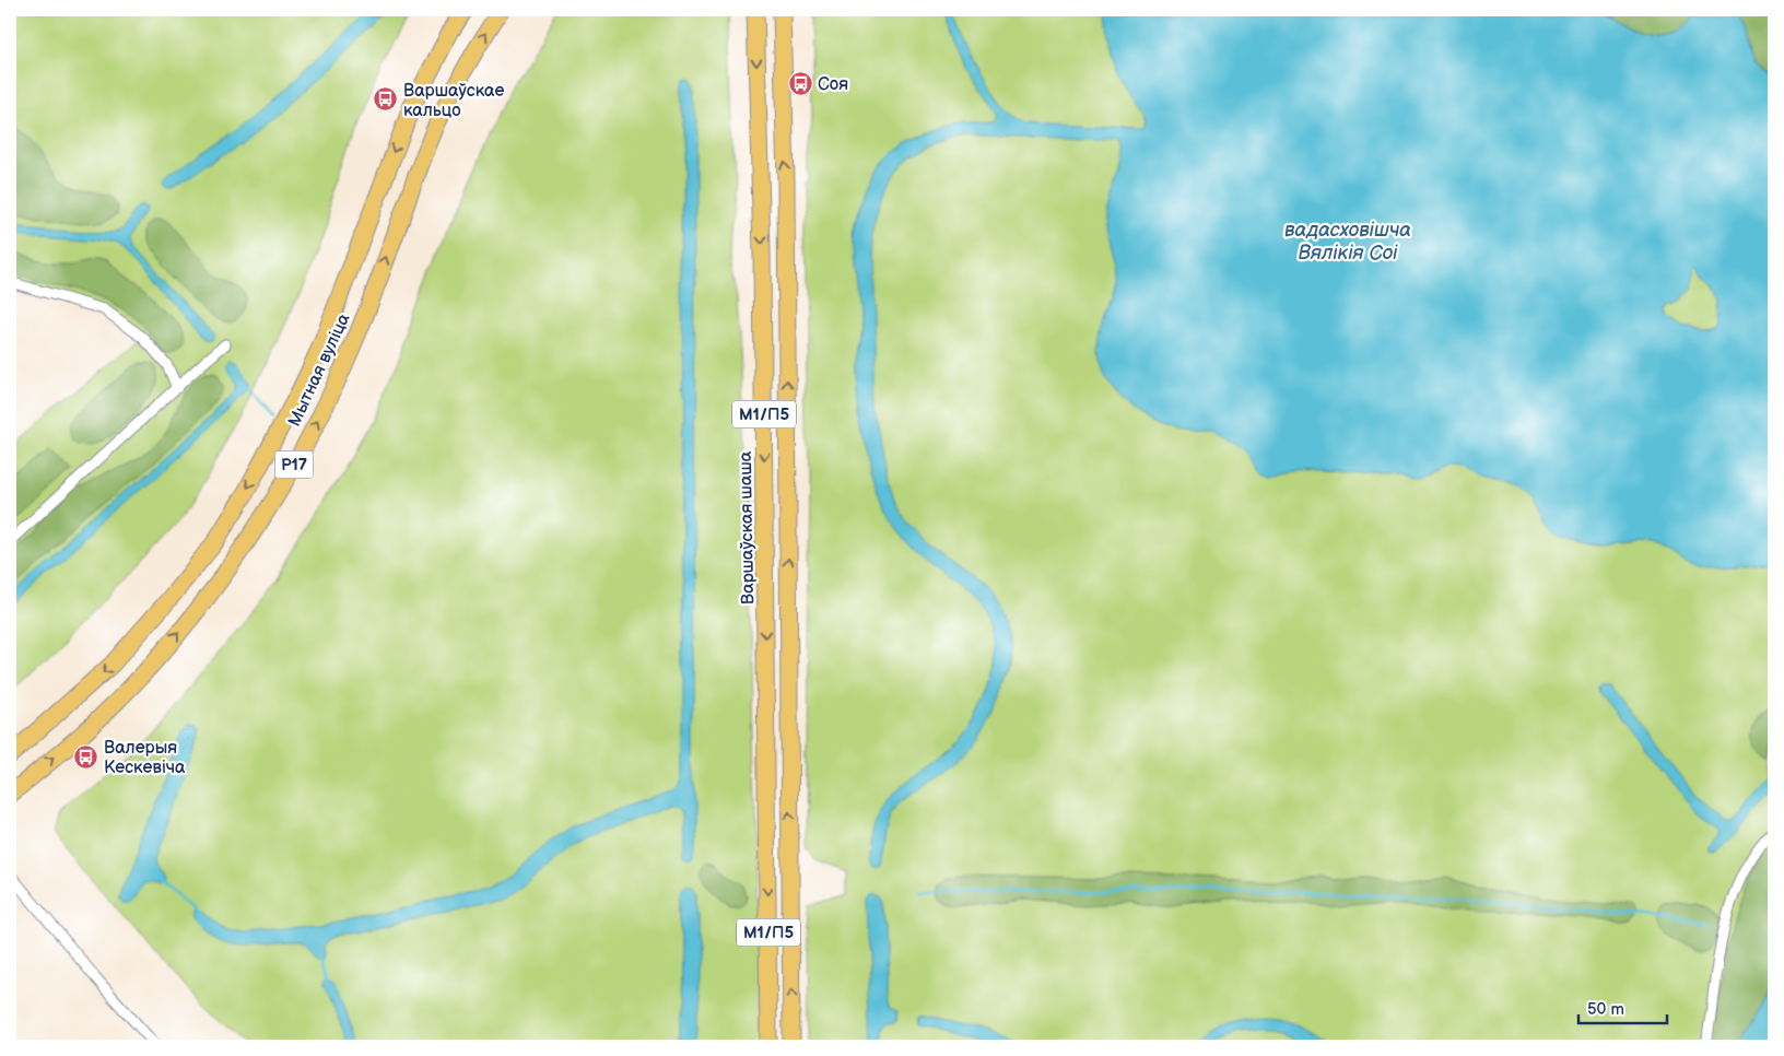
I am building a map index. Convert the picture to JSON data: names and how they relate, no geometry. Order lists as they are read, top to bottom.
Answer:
{
  "streets": {
    "highway": [
      "Мытная вуліца",
      "М1/П5",
      "Р17",
      "Варшаўская шаша"
    ]
  },
  "water": ["вадасховішча Вялікія Соі"],
  "places": {
    "bus stop": ["Соя", "Варшаўскае кальцо", "Валерыя Кескевіча"]
  },
  "scale_bar": "50 m"
}
